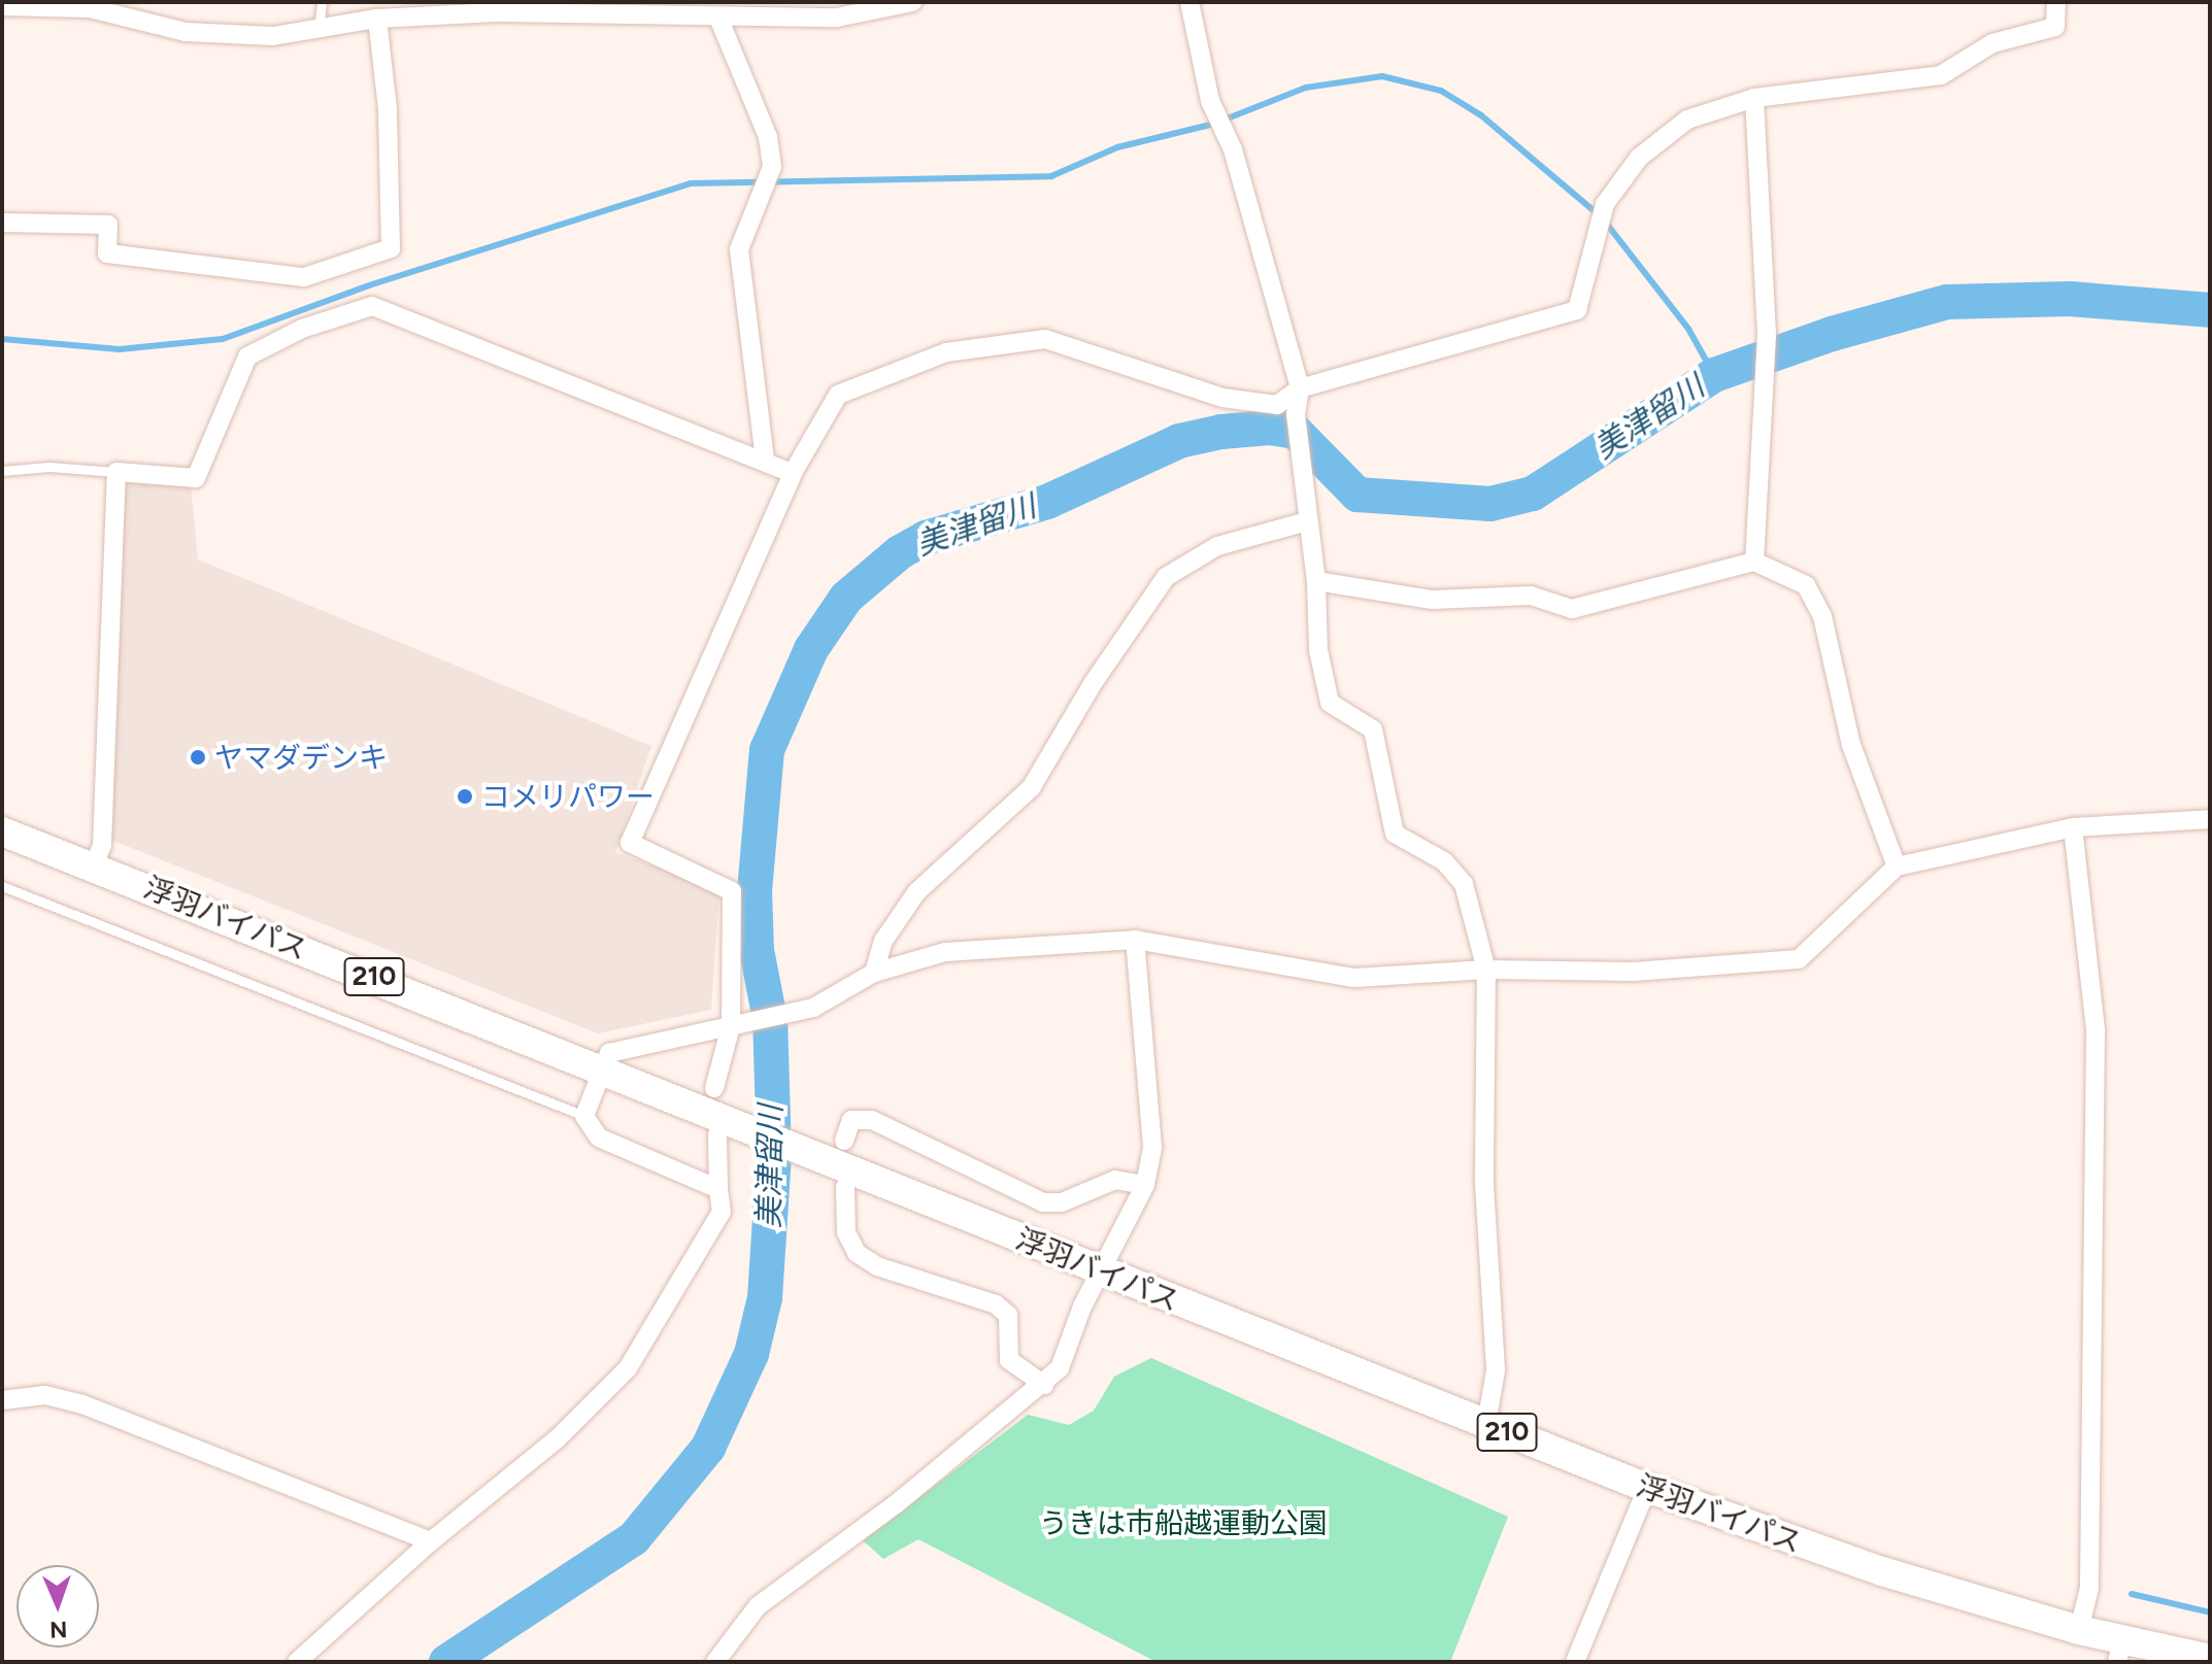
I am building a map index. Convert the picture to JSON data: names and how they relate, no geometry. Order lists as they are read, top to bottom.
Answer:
{
  "streets": {
    "highway": ["浮羽バイパス", "210"]
  },
  "water": ["美津留川"],
  "parks": ["うきは市船越運動公園"],
  "places": ["ヤマダデンキ", "コメリパワー"],
  "north": "bottom"
}
